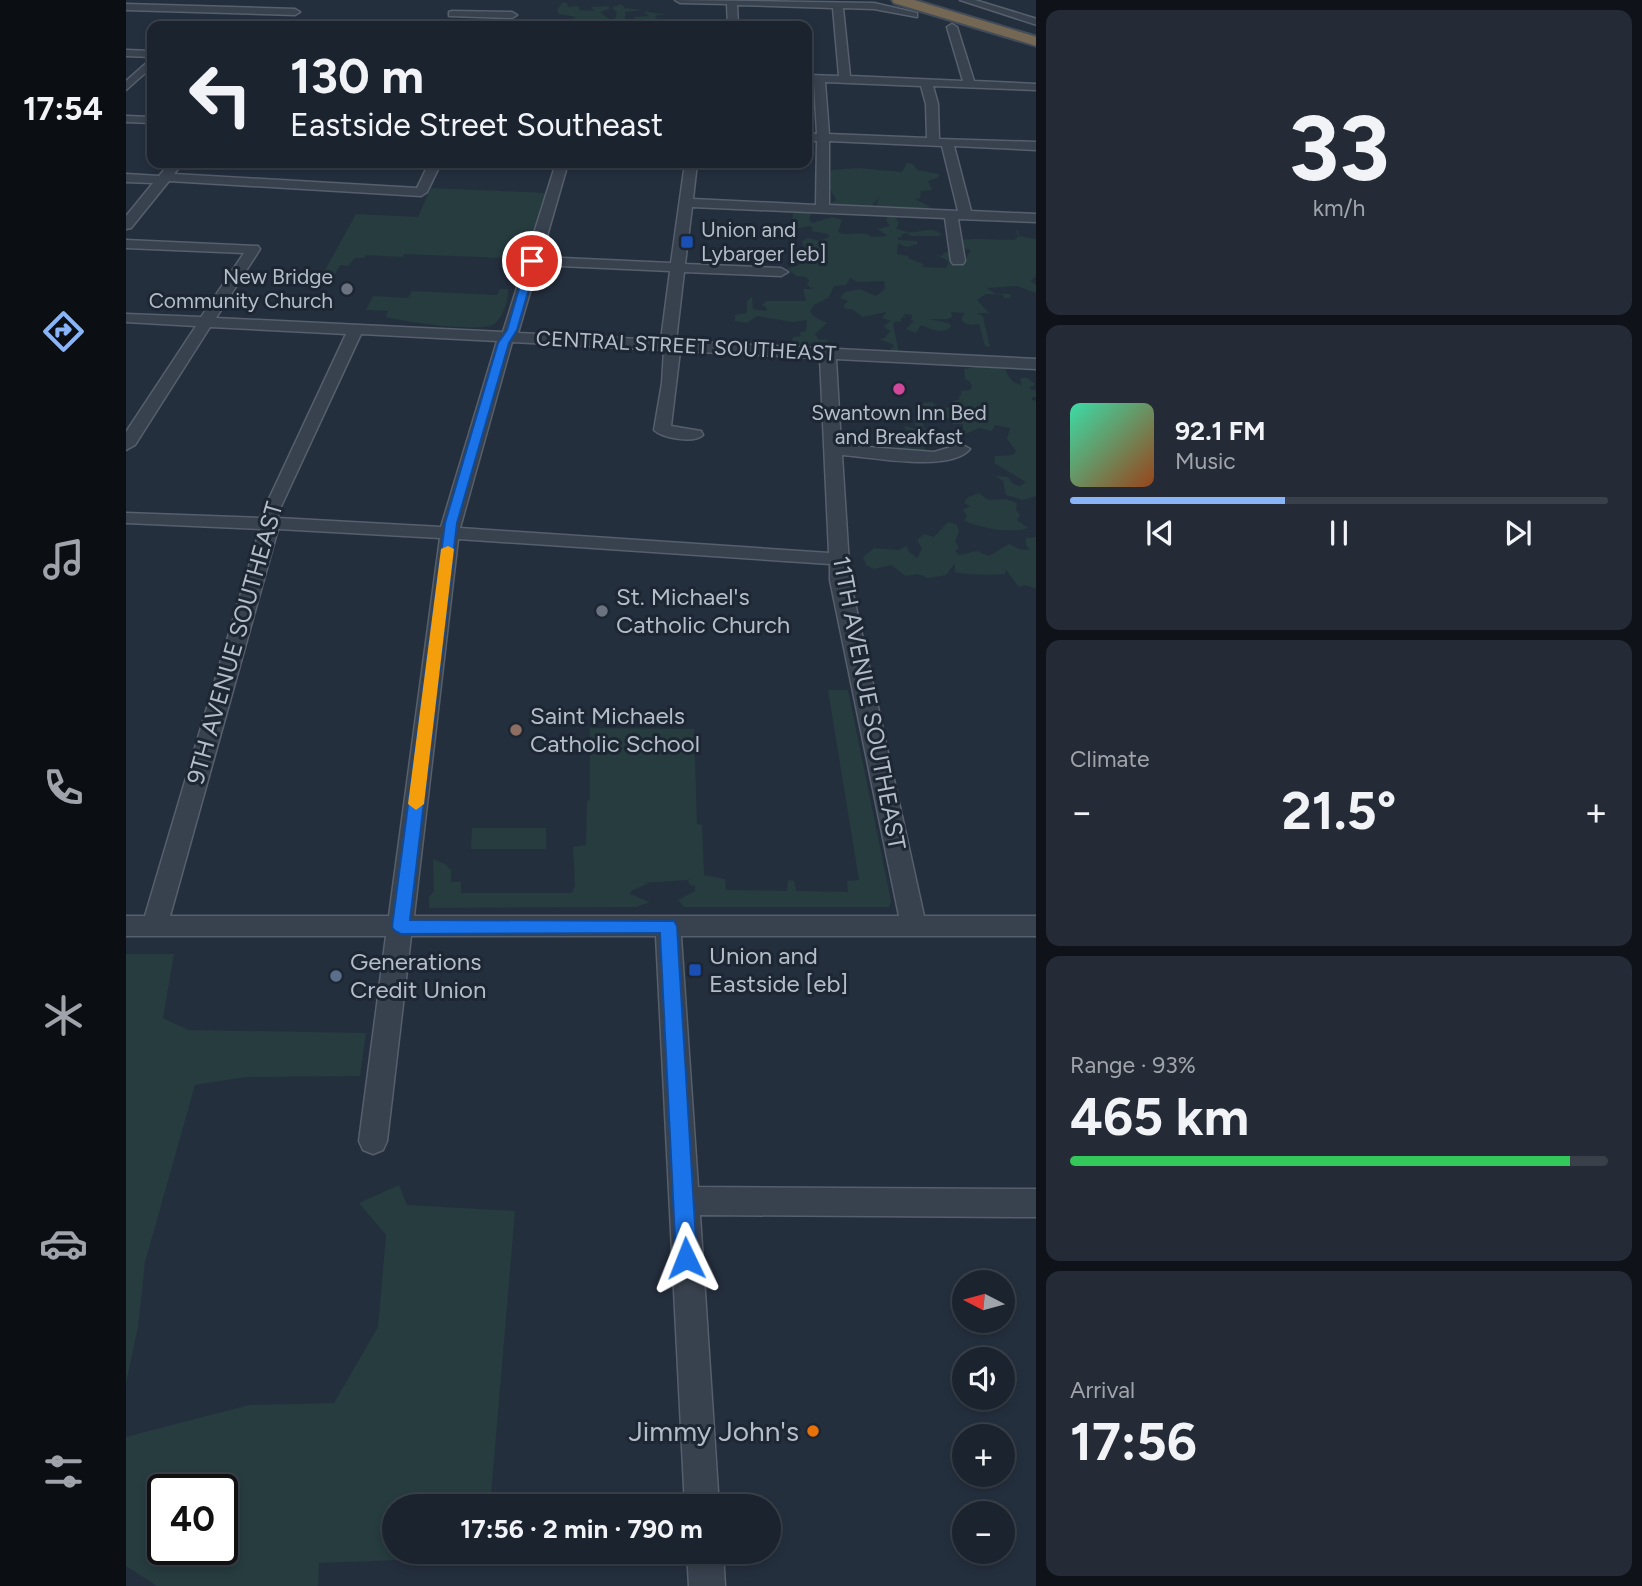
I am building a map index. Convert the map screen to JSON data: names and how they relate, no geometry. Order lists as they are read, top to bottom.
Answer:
{
  "streets": {
    "street": ["CENTRAL STREET SOUTHEAST", "9TH AVENUE SOUTHEAST", "11TH AVENUE SOUTHEAST"]
  },
  "crossings": [
    ["CENTRAL STREET SOUTHEAST", "9TH AVENUE SOUTHEAST"],
    ["CENTRAL STREET SOUTHEAST", "11TH AVENUE SOUTHEAST"]
  ],
  "places": {
    "transit": ["Union and Lybarger [eb]", "Union and Eastside [eb]"],
    "other": [
      "New Bridge Community Church",
      "Swantown Inn Bed and Breakfast",
      "St. Michael's Catholic Church",
      "Saint Michaels Catholic School",
      "Generations Credit Union",
      "Jimmy John's"
    ]
  },
  "north": "left",
  "page": {
    "tabs": "17:54",
    "tile": [
      ["33", "km/h"],
      "Climate",
      ["Range · 93%", "465 km"],
      ["Arrival", "17:56"]
    ],
    "turn": ["130 m", "Eastside Street Southeast"],
    "song": ["92.1 FM", "Music"],
    "heat": ["−", "21.5°", "+"],
    "map_buttons": ["+", "−"],
    "limit": "40",
    "trip": "17:56 · 2 min · 790 m"
  }
}
